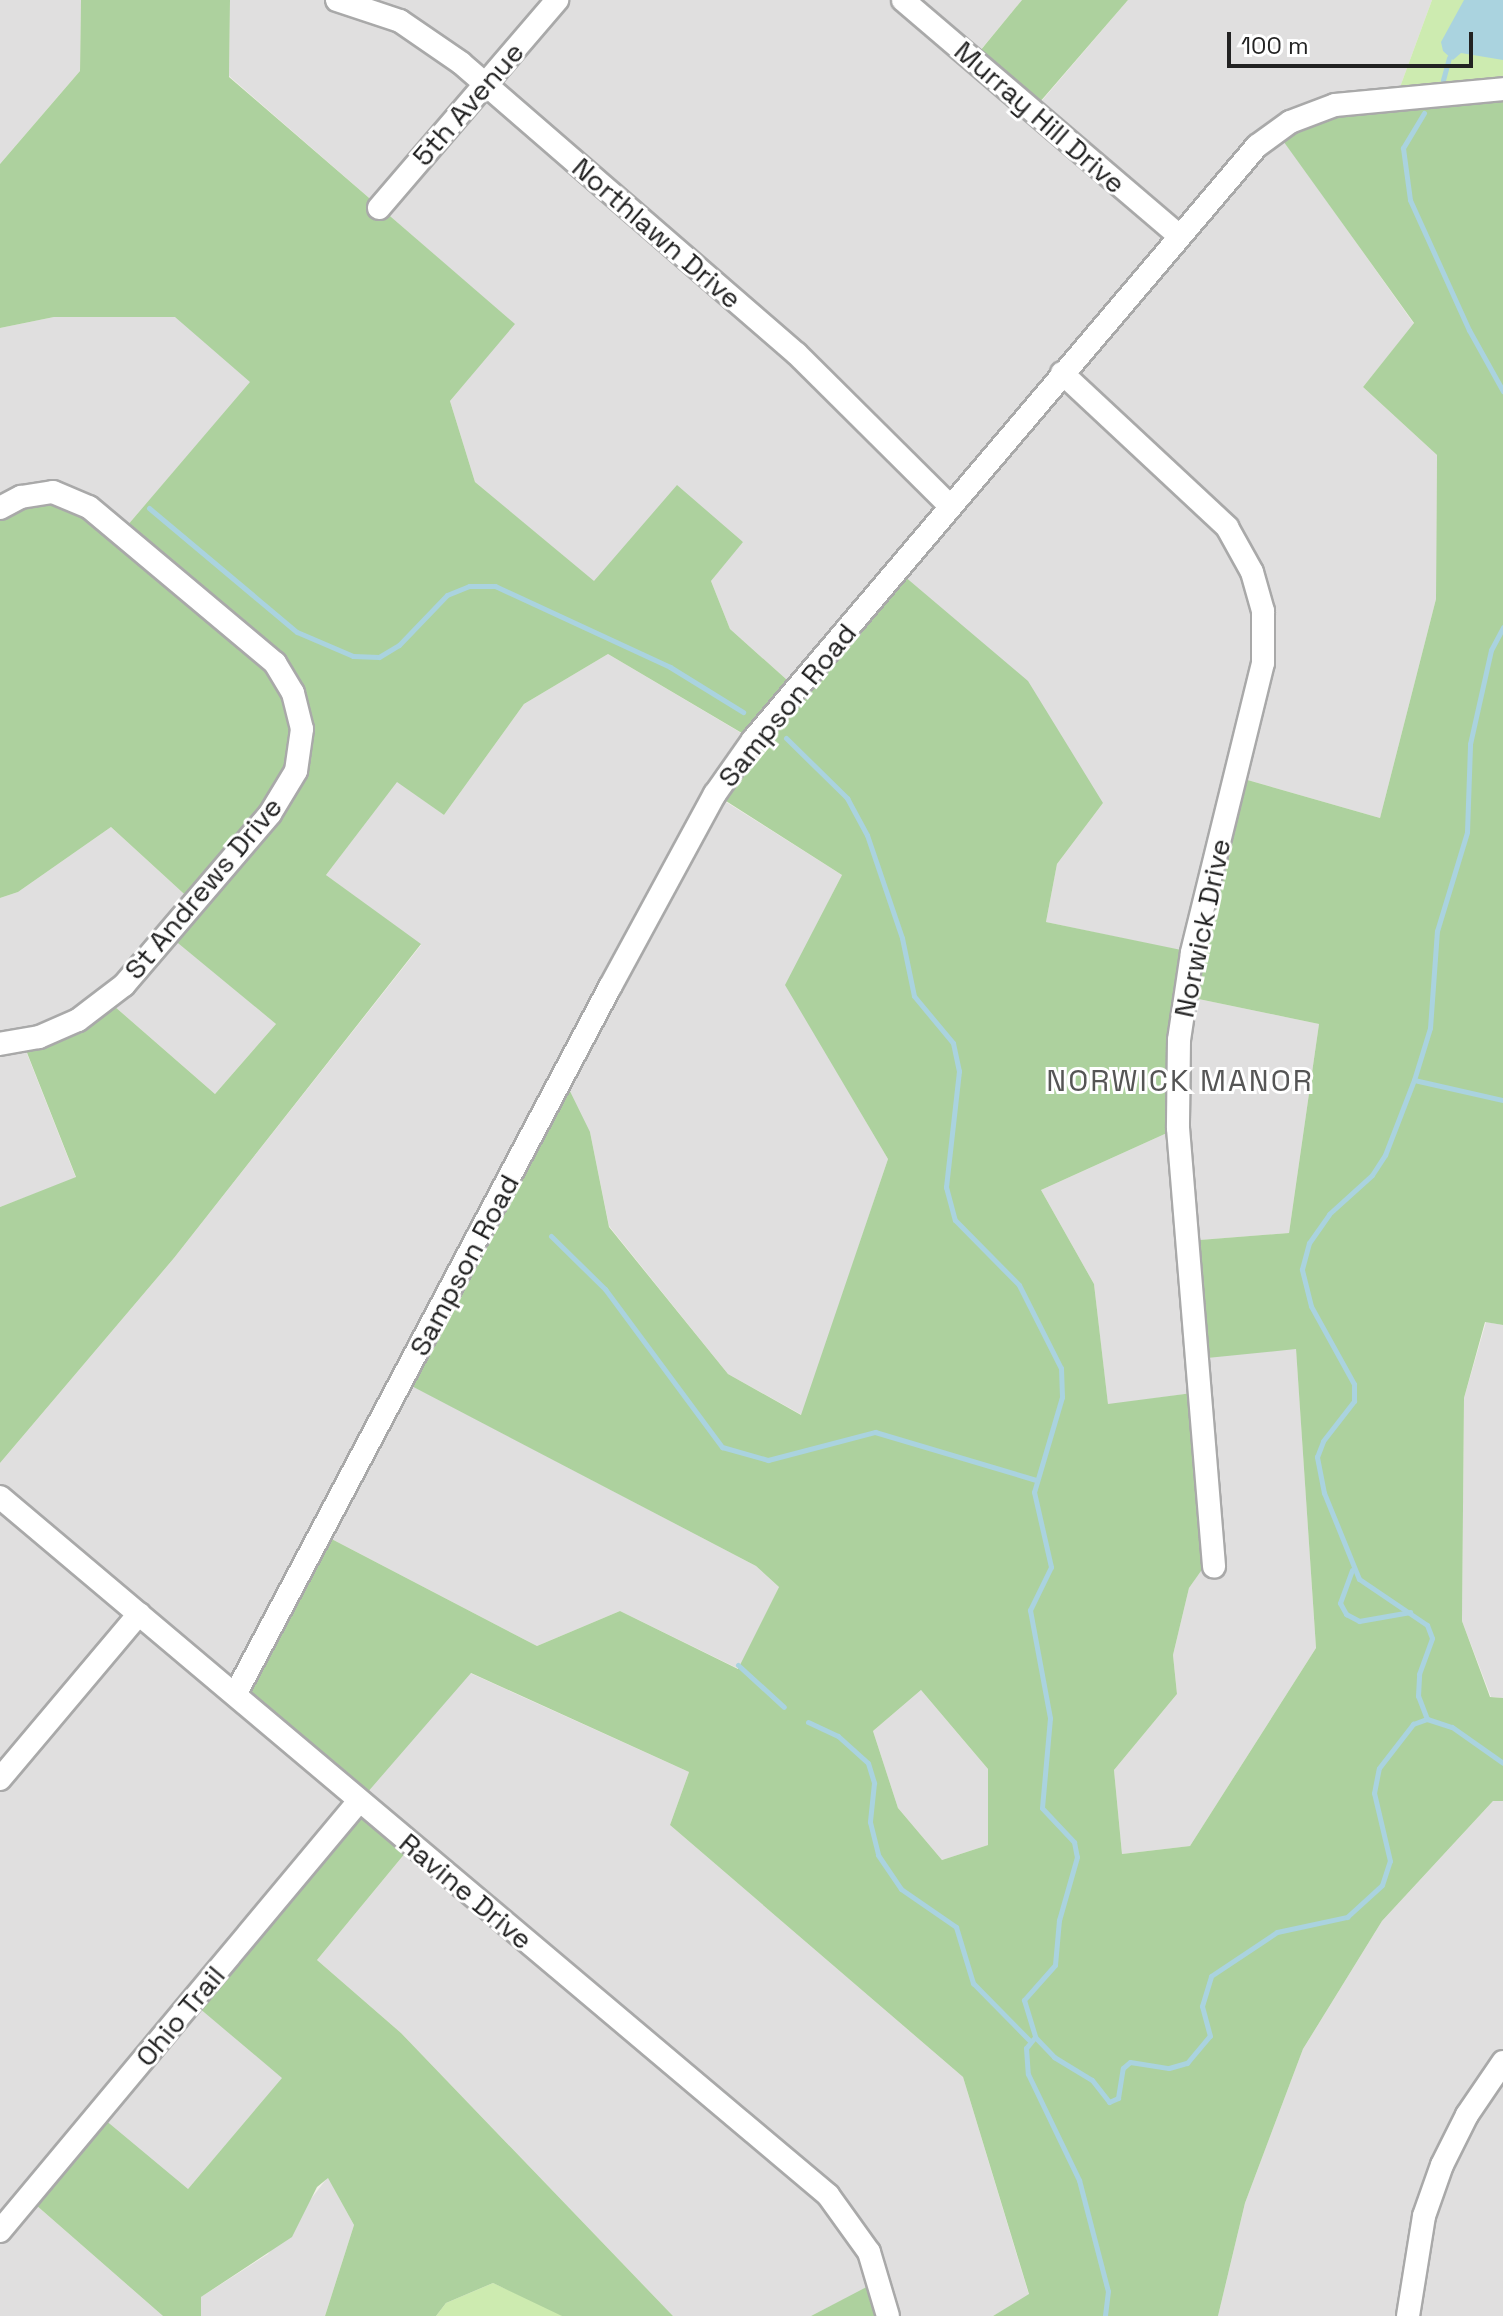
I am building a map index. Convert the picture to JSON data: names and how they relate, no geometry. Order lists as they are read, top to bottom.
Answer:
{
  "streets": {
    "street": [
      "5th Avenue",
      "Murray Hill Drive",
      "Northlawn Drive",
      "Sampson Road",
      "St Andrews Drive",
      "Norwick Drive",
      "Ravine Drive",
      "Ohio Trail"
    ]
  },
  "crossings": [
    ["5th Avenue", "Northlawn Drive"],
    ["Murray Hill Drive", "Sampson Road"],
    ["Northlawn Drive", "Sampson Road"],
    ["Sampson Road", "Norwick Drive"],
    ["Sampson Road", "Ravine Drive"],
    ["Ravine Drive", "Ohio Trail"]
  ],
  "districts": ["NORWICK MANOR"],
  "scale_bar": "100 m"
}
